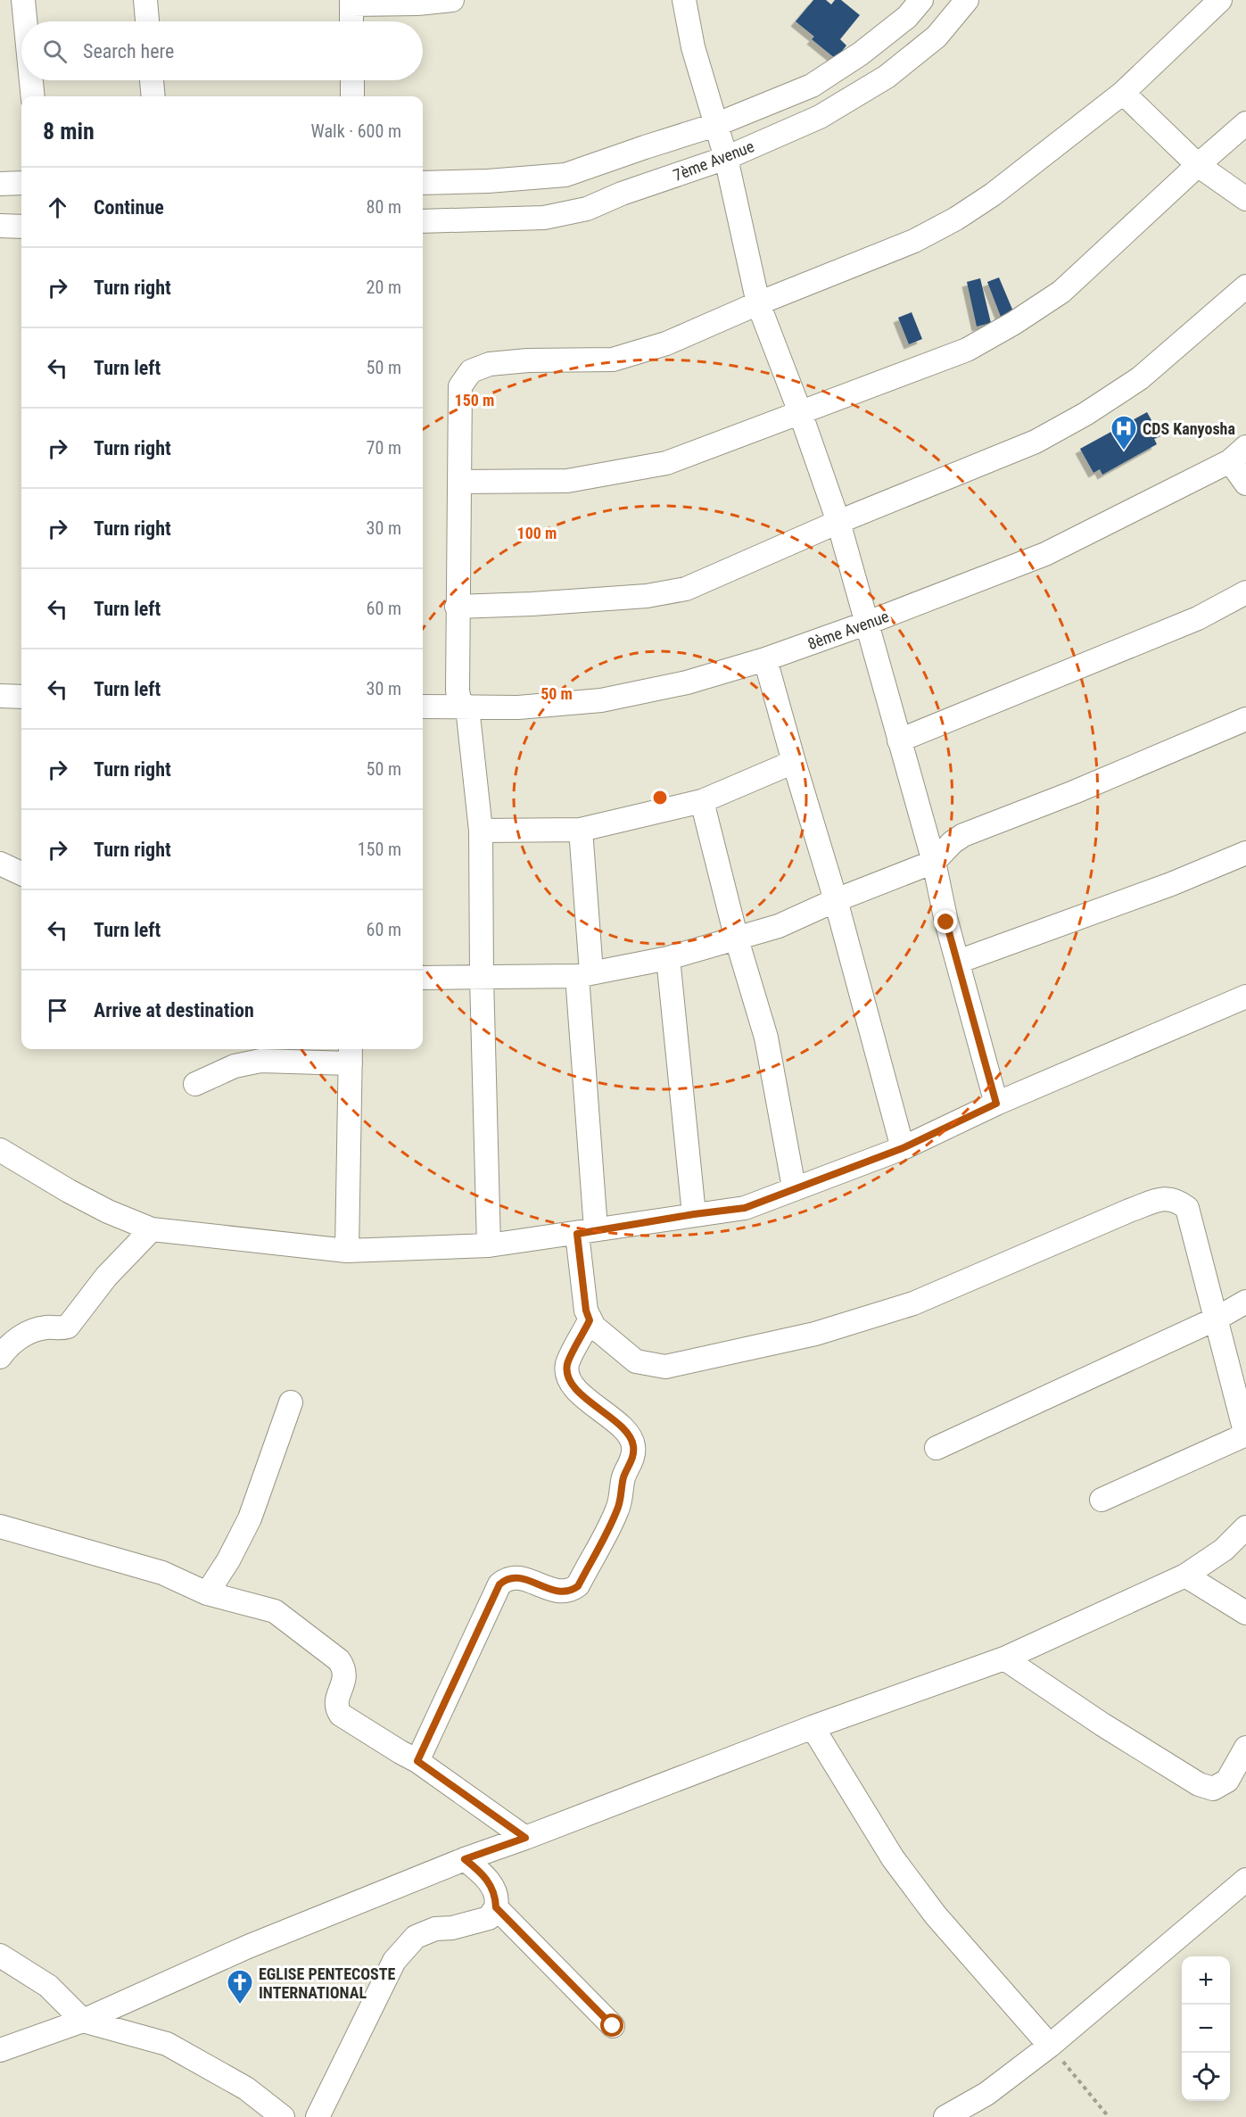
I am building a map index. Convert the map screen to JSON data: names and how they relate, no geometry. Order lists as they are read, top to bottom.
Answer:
{
  "streets": {
    "street": ["7ème Avenue", "8ème Avenue"]
  },
  "places": {
    "hospital": ["CDS Kanyosha"],
    "church": ["EGLISE PENTECOSTE INTERNATIONAL"]
  },
  "page": {
    "search": "Search here",
    "heading": ["8 min", "Walk · 600 m"],
    "list": [
      ["Continue", "80 m"],
      ["Turn right", "20 m"],
      ["Turn left", "50 m"],
      ["Turn right", "70 m"],
      ["Turn right", "30 m"],
      ["Turn left", "60 m"],
      ["Turn left", "30 m"],
      ["Turn right", "50 m"],
      ["Turn right", "150 m"],
      ["Turn left", "60 m"],
      "Arrive at destination"
    ],
    "map_buttons": ["+", "−"]
  },
  "rings": ["150 m", "100 m", "50 m"]
}
